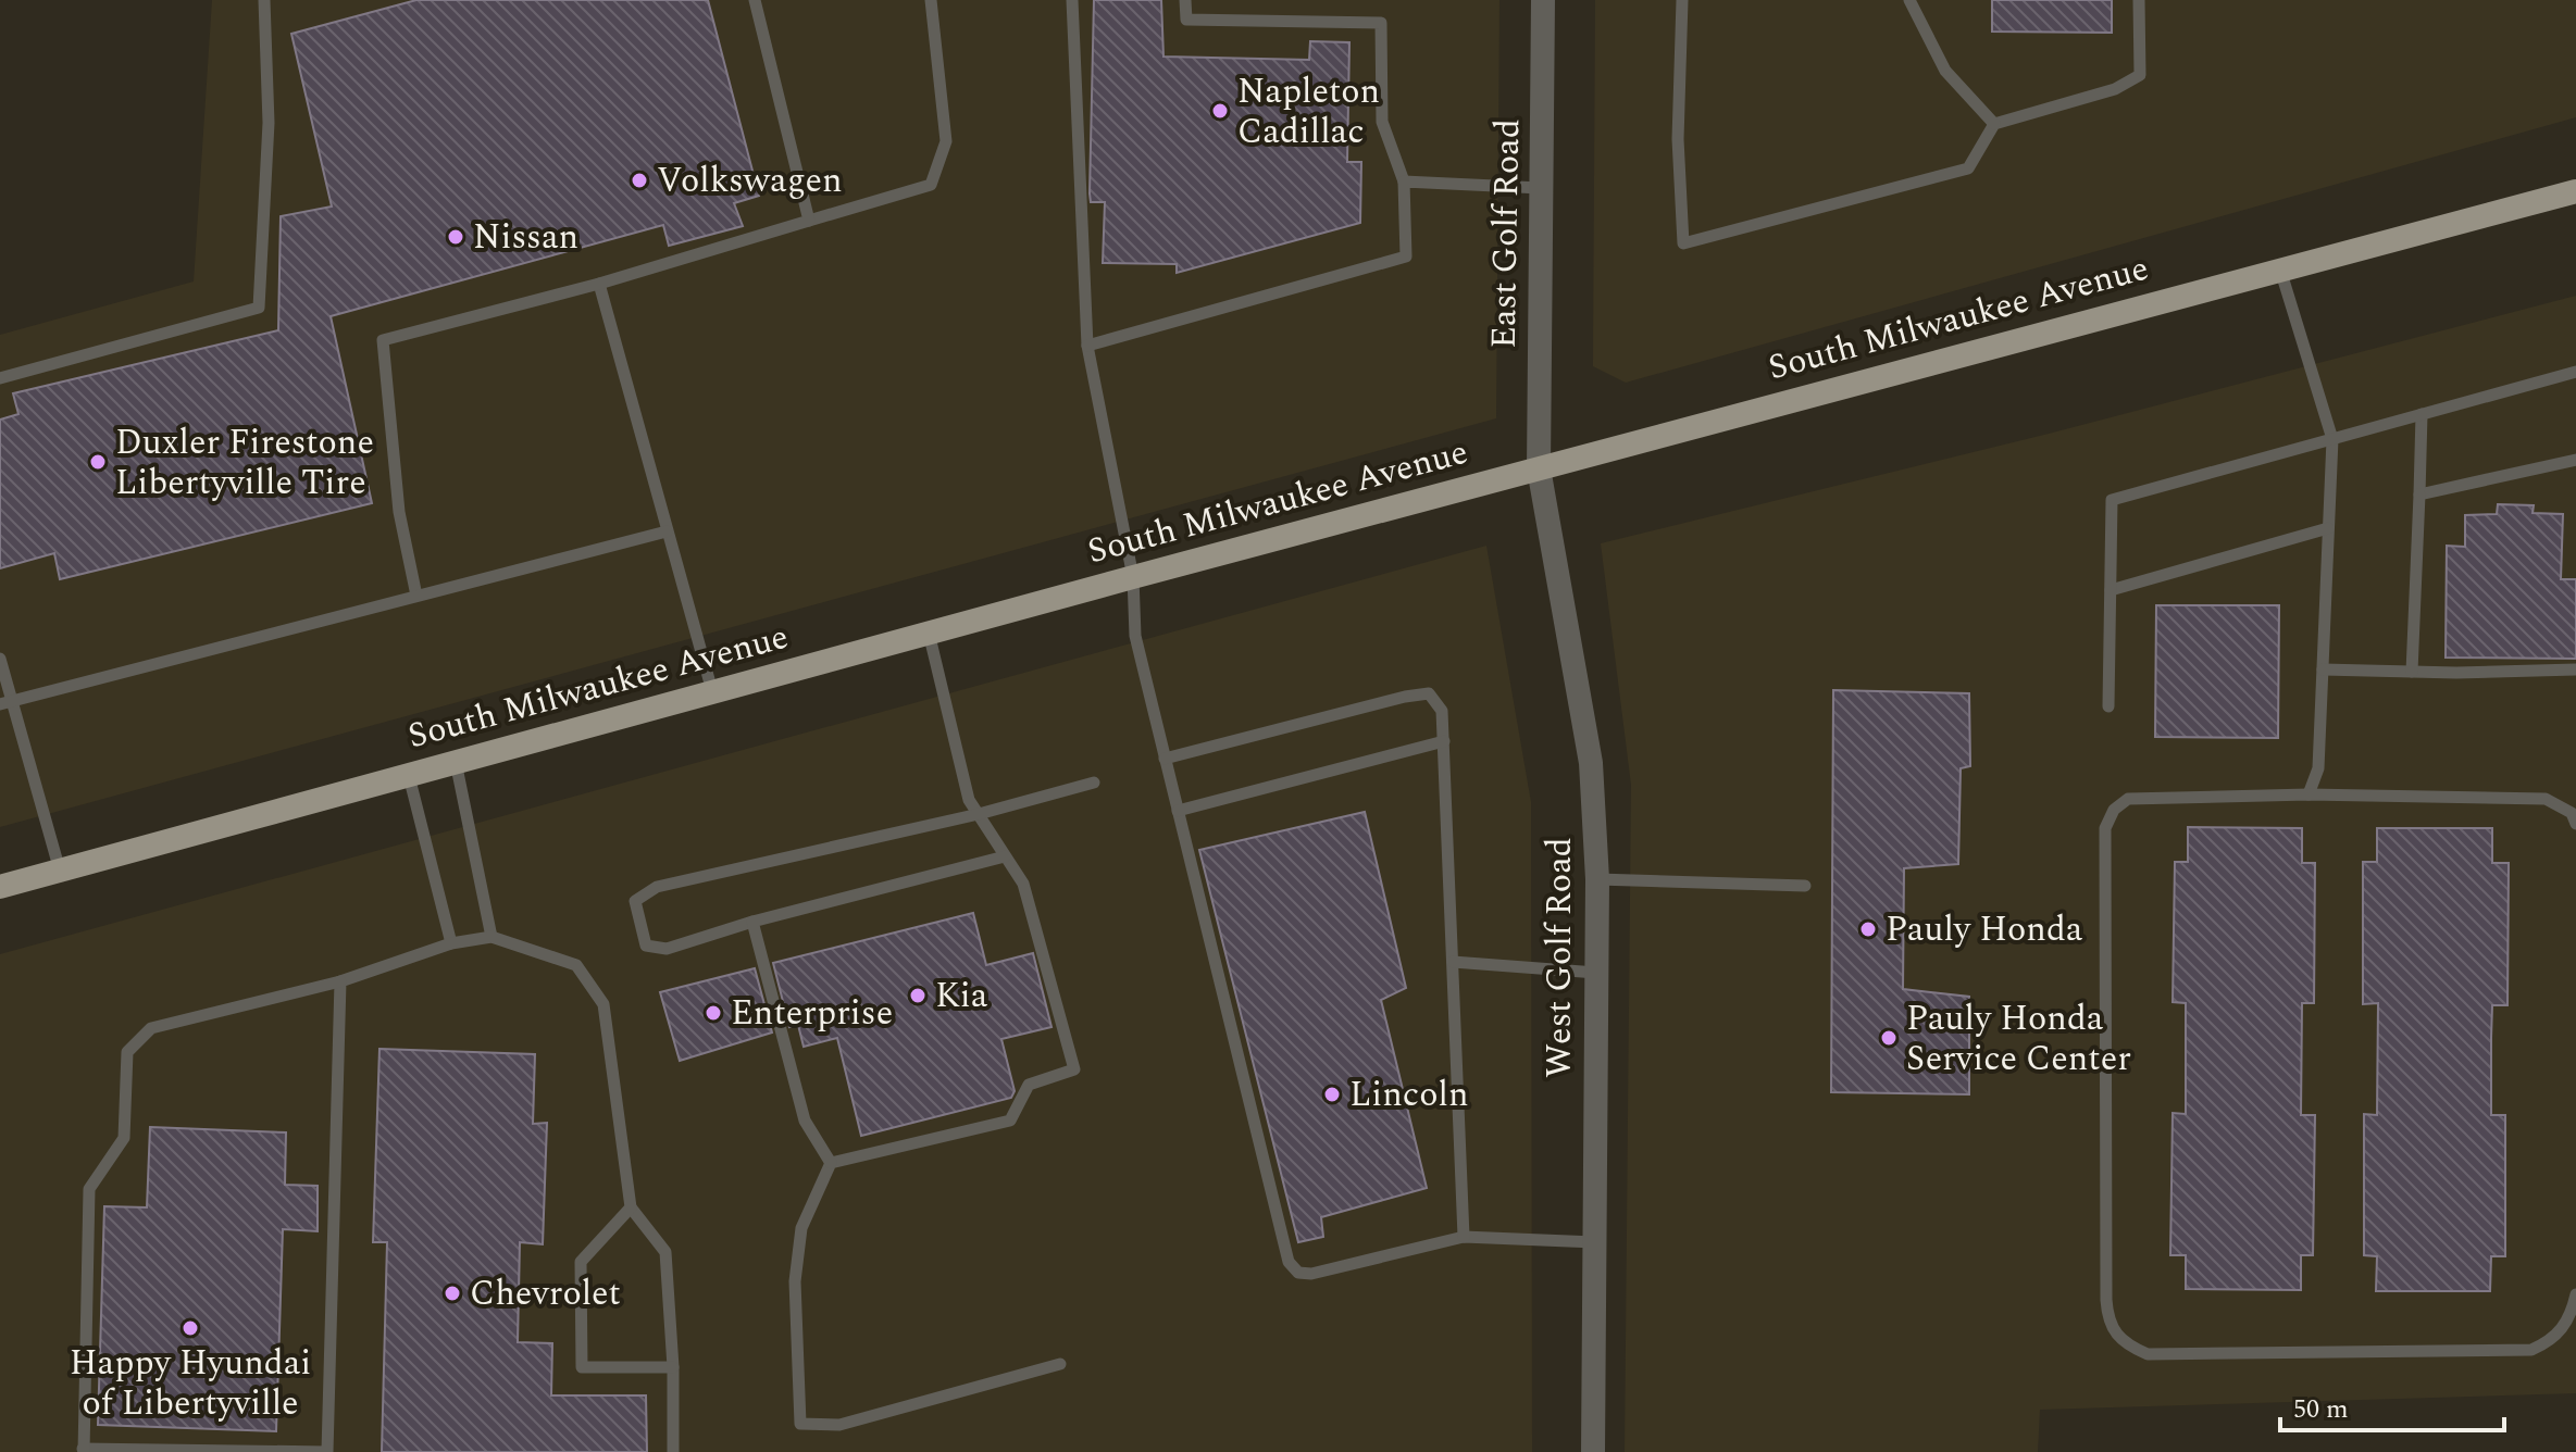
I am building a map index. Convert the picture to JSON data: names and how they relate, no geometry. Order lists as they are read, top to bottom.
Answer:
{
  "streets": {
    "main road": ["South Milwaukee Avenue"],
    "street": ["East Golf Road", "West Golf Road"]
  },
  "crossings": [
    ["East Golf Road", "South Milwaukee Avenue"],
    ["East Golf Road", "West Golf Road"],
    ["South Milwaukee Avenue", "West Golf Road"]
  ],
  "places": [
    "Napleton Cadillac",
    "Volkswagen",
    "Nissan",
    "Duxler Firestone Libertyville Tire",
    "Pauly Honda",
    "Kia",
    "Enterprise",
    "Pauly Honda Service Center",
    "Lincoln",
    "Chevrolet",
    "Happy Hyundai of Libertyville"
  ],
  "scale_bar": "50 m"
}
